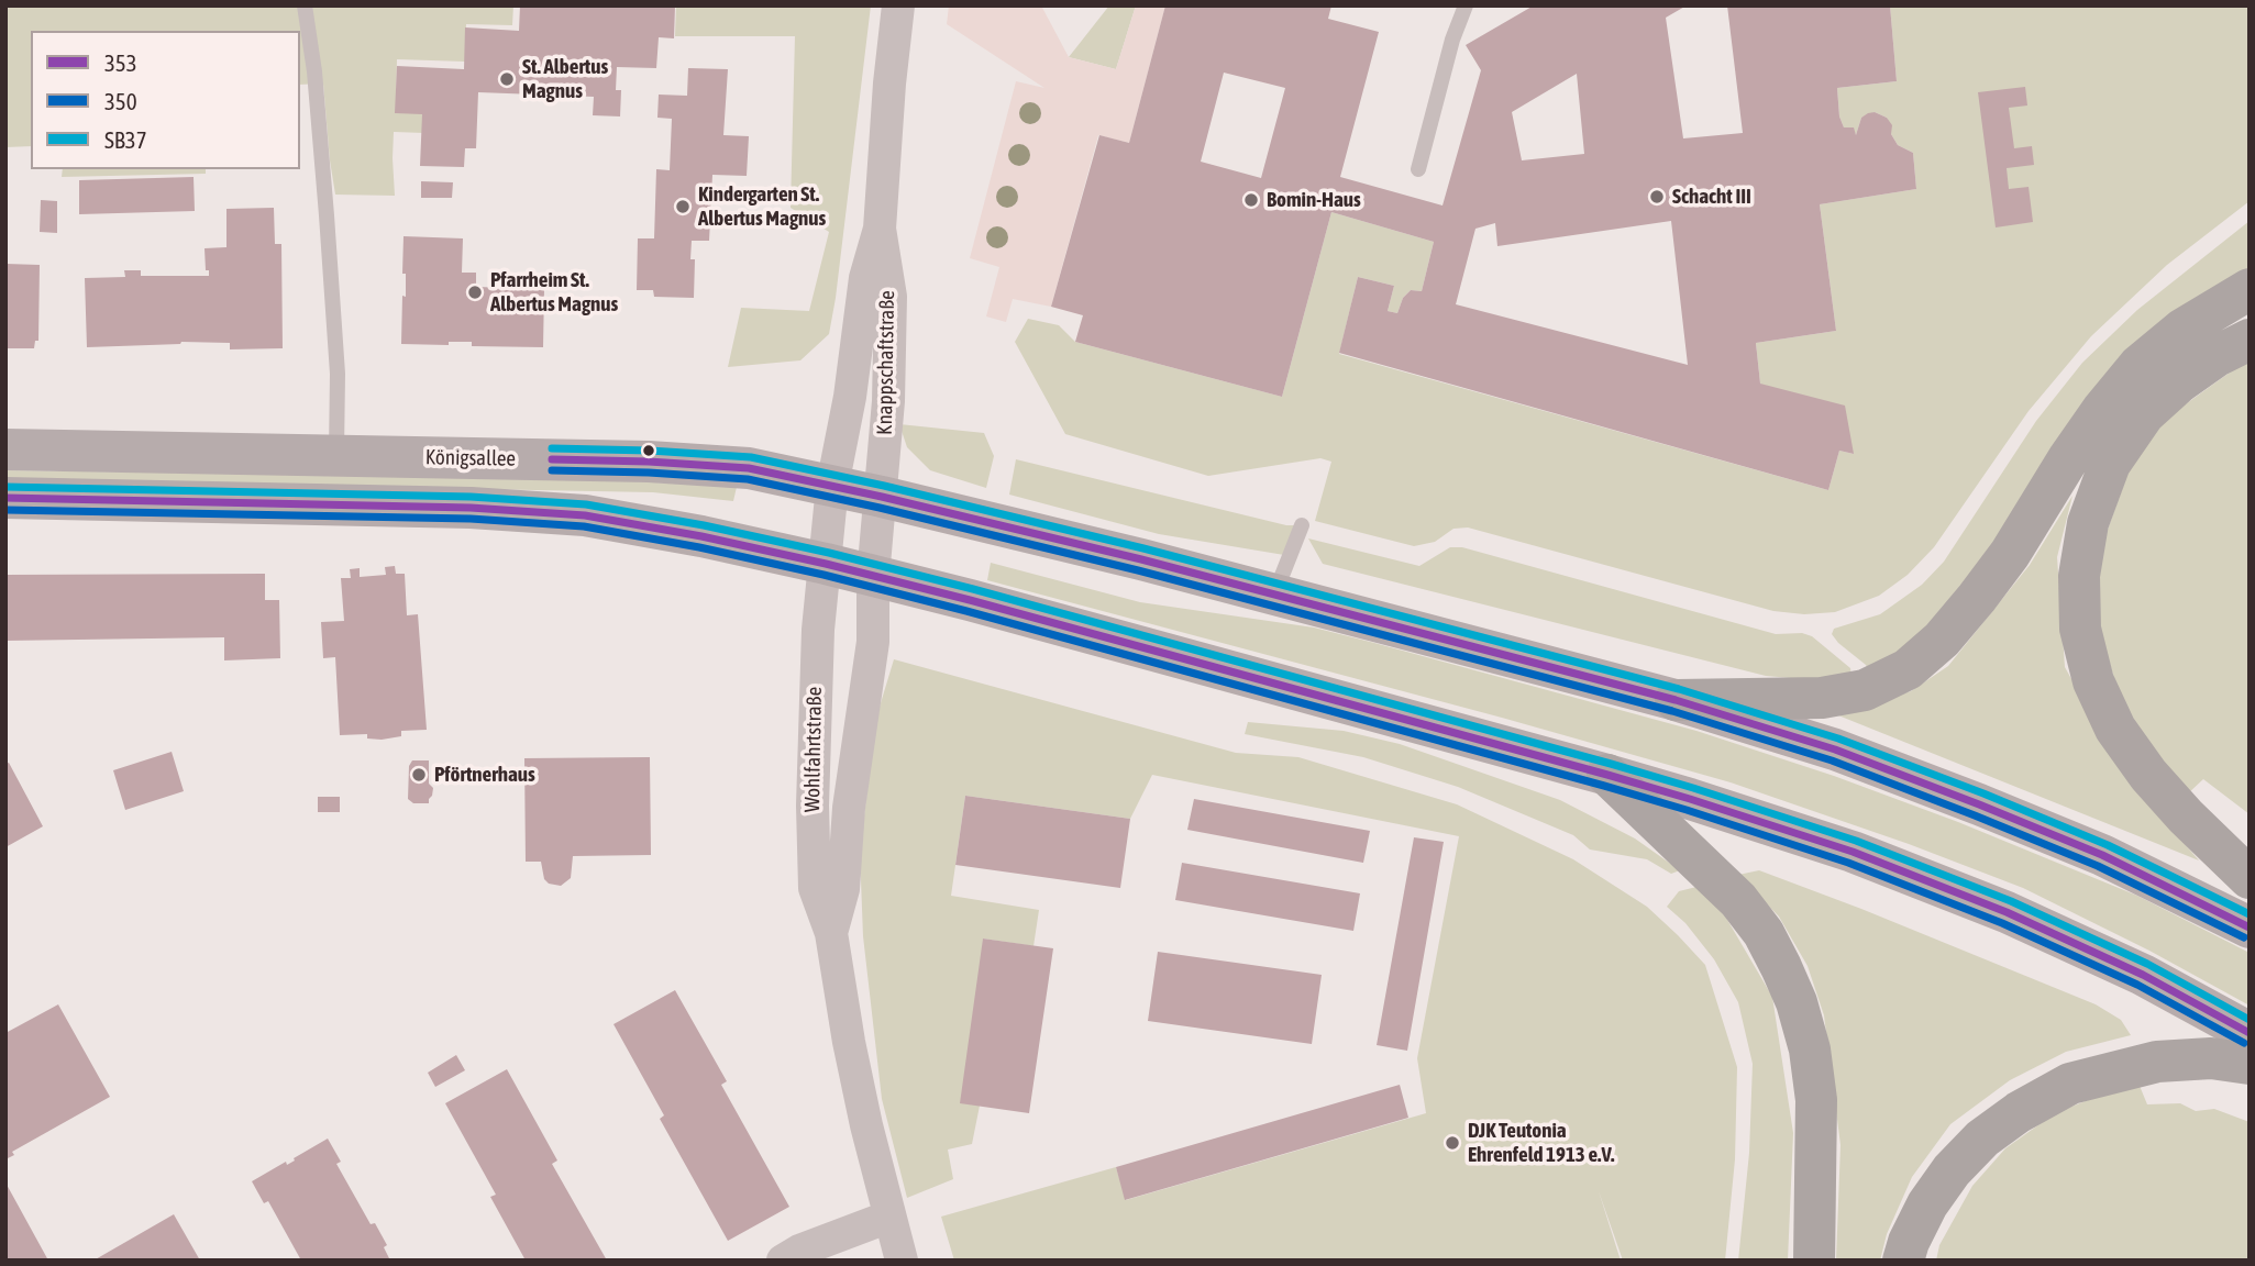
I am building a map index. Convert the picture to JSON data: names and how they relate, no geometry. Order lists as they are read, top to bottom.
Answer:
{
  "streets": {
    "main road": ["Königsallee"],
    "street": ["Knappschaftstraße", "Wohlfahrtstraße"]
  },
  "crossings": [
    ["Knappschaftstraße", "Königsallee"]
  ],
  "places": [
    "St. Albertus Magnus",
    "Schacht III",
    "Bomin-Haus",
    "Kindergarten St. Albertus Magnus",
    "Pfarrheim St. Albertus Magnus",
    "Pförtnerhaus",
    "DJK Teutonia Ehrenfeld 1913 e.V."
  ],
  "lines": ["transit line SB37", "transit line 353", "transit line 350"],
  "legend": ["353", "350", "SB37"]
}
